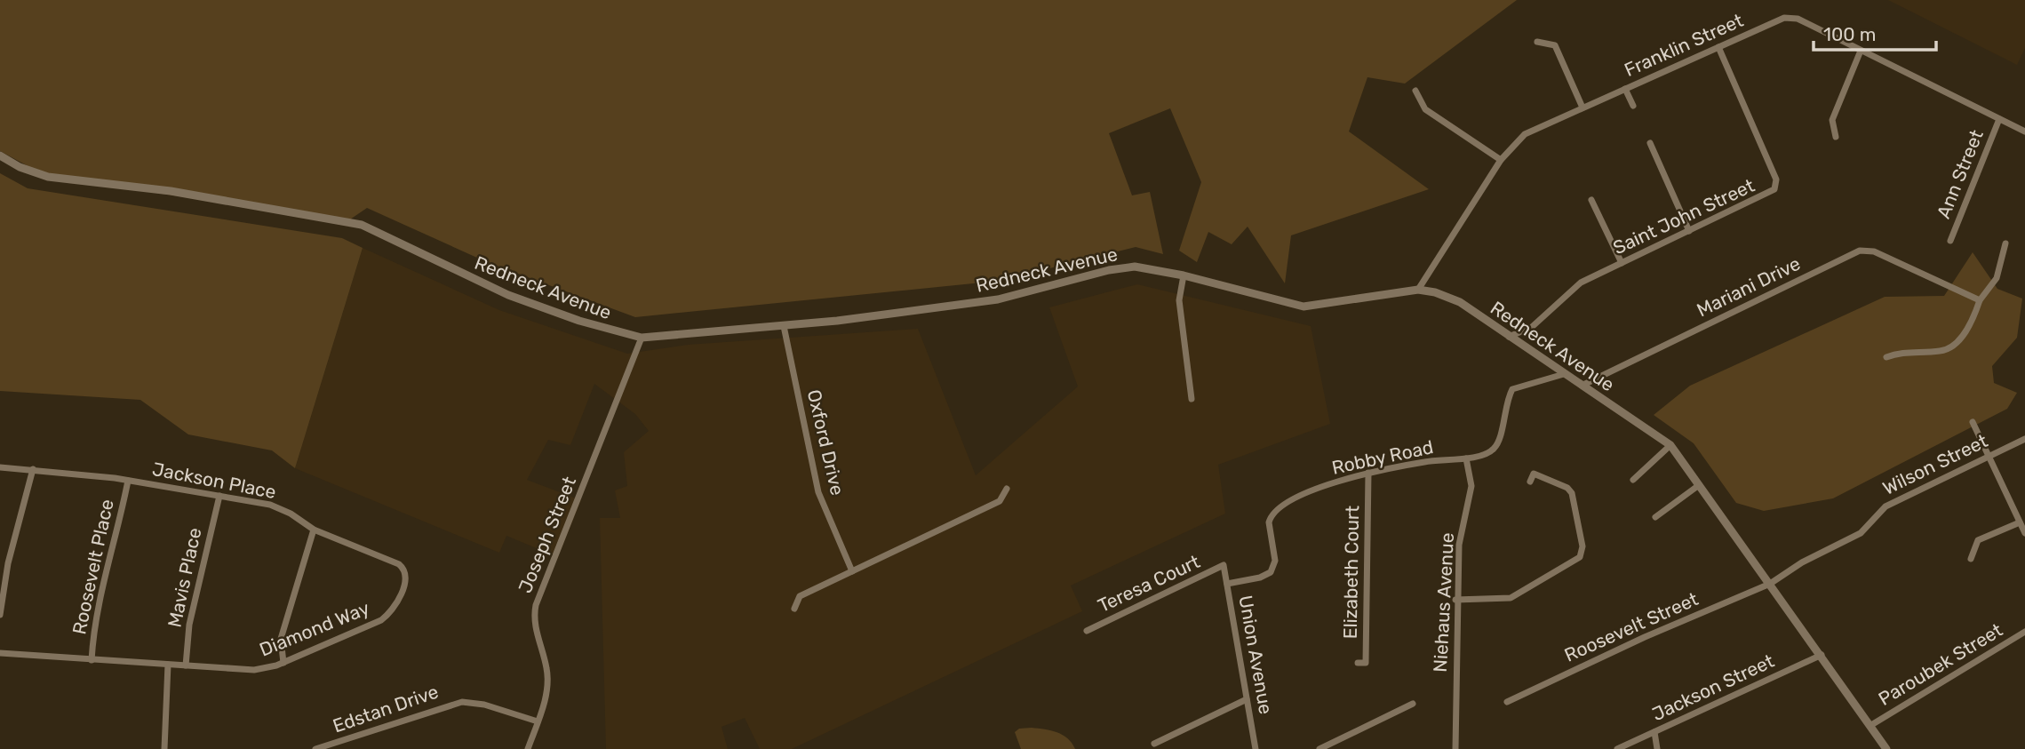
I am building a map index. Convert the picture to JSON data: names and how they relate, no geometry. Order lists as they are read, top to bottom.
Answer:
{
  "streets": {
    "street": [
      "Franklin Street",
      "Ann Street",
      "Saint John Street",
      "Redneck Avenue",
      "Mariani Drive",
      "Oxford Drive",
      "Robby Road",
      "Wilson Street",
      "Jackson Place",
      "Joseph Street",
      "Roosevelt Place",
      "Elizabeth Court",
      "Mavis Place",
      "Teresa Court",
      "Niehaus Avenue",
      "Roosevelt Street",
      "Diamond Way",
      "Union Avenue",
      "Paroubek Street",
      "Jackson Street",
      "Edstan Drive"
    ]
  },
  "crossings": [
    ["Franklin Street", "Ann Street"],
    ["Franklin Street", "Saint John Street"],
    ["Franklin Street", "Redneck Avenue"],
    ["Saint John Street", "Redneck Avenue"],
    ["Redneck Avenue", "Mariani Drive"],
    ["Redneck Avenue", "Oxford Drive"],
    ["Redneck Avenue", "Robby Road"],
    ["Redneck Avenue", "Wilson Street"],
    ["Redneck Avenue", "Joseph Street"],
    ["Redneck Avenue", "Roosevelt Street"],
    ["Redneck Avenue", "Paroubek Street"],
    ["Redneck Avenue", "Jackson Street"],
    ["Robby Road", "Elizabeth Court"],
    ["Robby Road", "Niehaus Avenue"],
    ["Robby Road", "Union Avenue"],
    ["Wilson Street", "Roosevelt Street"],
    ["Jackson Place", "Roosevelt Place"],
    ["Jackson Place", "Mavis Place"],
    ["Jackson Place", "Diamond Way"],
    ["Joseph Street", "Edstan Drive"],
    ["Roosevelt Place", "Diamond Way"],
    ["Mavis Place", "Diamond Way"],
    ["Teresa Court", "Union Avenue"]
  ],
  "scale_bar": "100 m"
}
